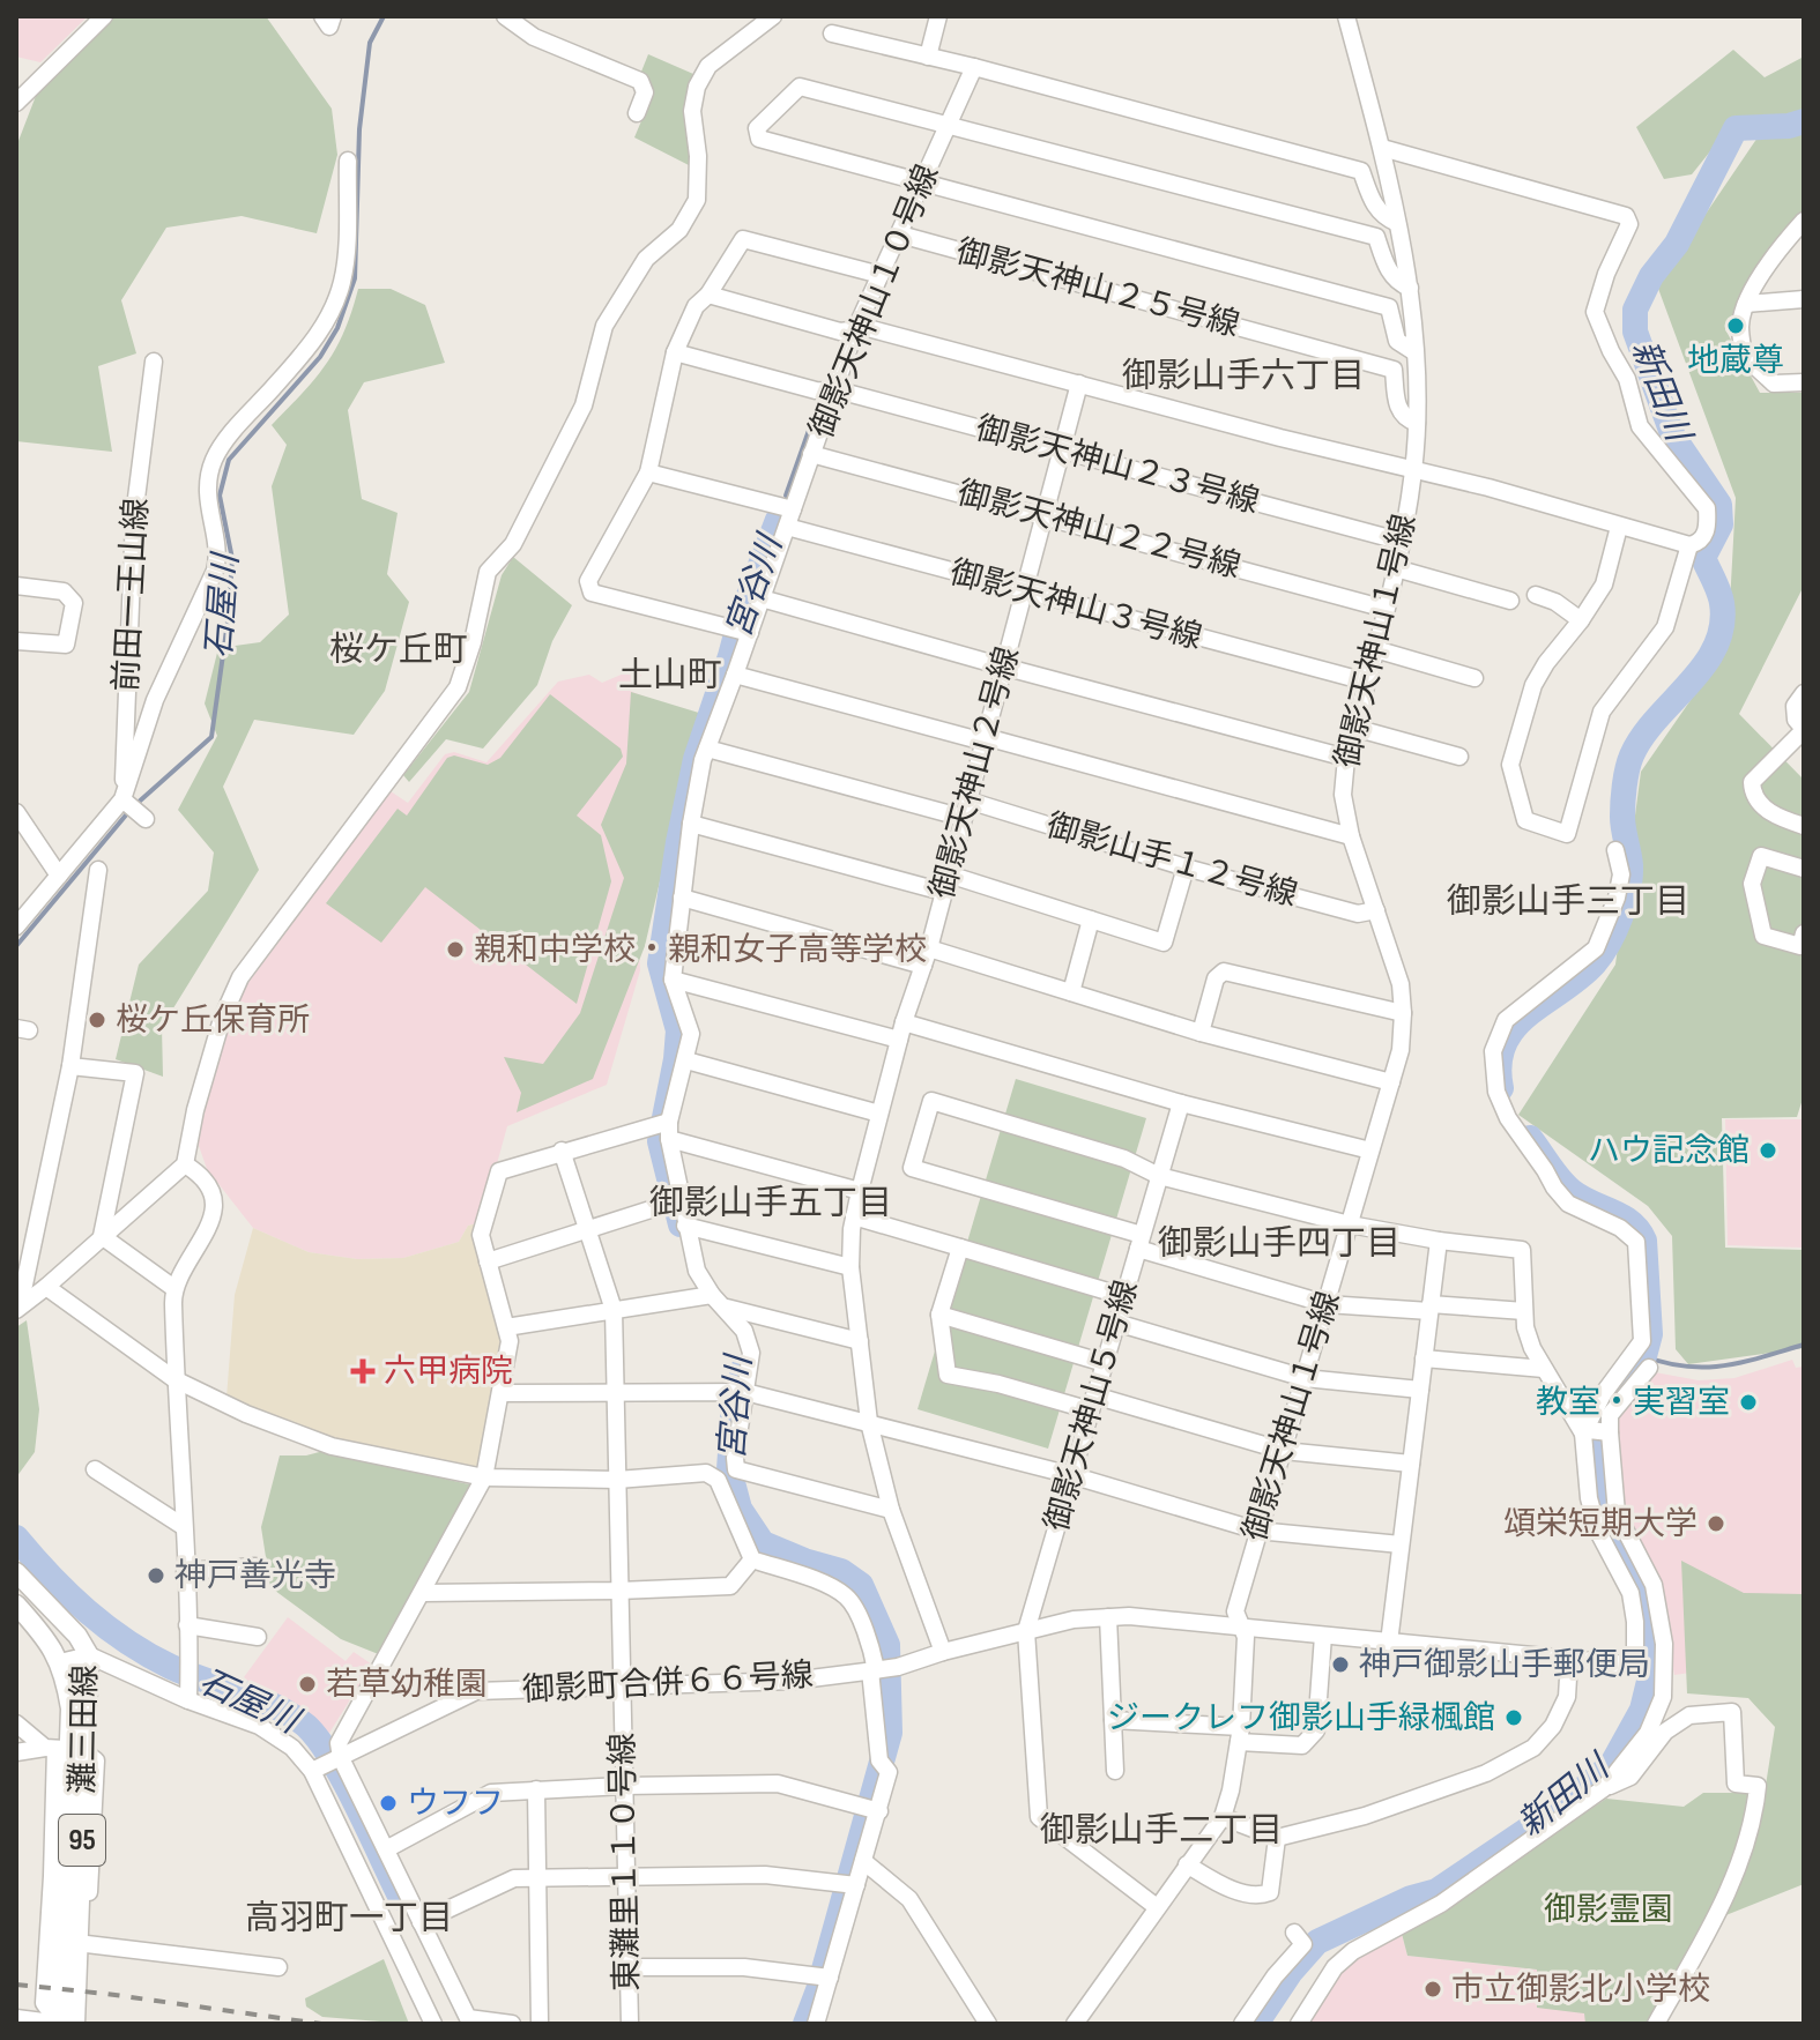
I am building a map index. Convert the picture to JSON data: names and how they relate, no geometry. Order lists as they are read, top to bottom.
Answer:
{
  "streets": {
    "main road": ["灘三田線", "95"],
    "street": [
      "御影天神山２５号線",
      "御影天神山１０号線",
      "御影天神山２３号線",
      "御影天神山２２号線",
      "前田一王山線",
      "御影天神山３号線",
      "御影天神山１号線",
      "御影天神山２号線",
      "御影山手１２号線",
      "御影天神山５号線",
      "御影町合併６６号線",
      "東灘里１１０号線"
    ]
  },
  "crossings": [
    ["御影天神山２５号線", "御影天神山１０号線"],
    ["御影天神山２５号線", "御影天神山１号線"],
    ["御影天神山１０号線", "御影天神山２３号線"],
    ["御影天神山１０号線", "御影天神山２２号線"],
    ["御影天神山１０号線", "御影天神山３号線"],
    ["御影天神山１０号線", "御影天神山２号線"],
    ["御影天神山１０号線", "御影山手１２号線"],
    ["御影天神山２３号線", "御影天神山１号線"],
    ["御影天神山２３号線", "御影天神山２号線"],
    ["御影天神山２２号線", "御影天神山１号線"],
    ["御影天神山２２号線", "御影天神山２号線"],
    ["御影天神山３号線", "御影天神山１号線"],
    ["御影天神山３号線", "御影天神山２号線"],
    ["御影天神山１号線", "御影山手１２号線"],
    ["御影天神山１号線", "御影町合併６６号線"],
    ["御影天神山２号線", "御影山手１２号線"],
    ["御影天神山２号線", "御影町合併６６号線"],
    ["御影天神山５号線", "御影町合併６６号線"],
    ["御影町合併６６号線", "東灘里１１０号線"]
  ],
  "districts": [
    "御影山手六丁目",
    "桜ケ丘町",
    "土山町",
    "御影山手三丁目",
    "御影山手五丁目",
    "御影山手四丁目",
    "御影山手二丁目",
    "高羽町一丁目"
  ],
  "water": ["新田川", "宮谷川", "石屋川"],
  "parks": ["御影霊園"],
  "places": {
    "other": [
      "地蔵尊",
      "親和中学校・親和女子高等学校",
      "桜ケ丘保育所",
      "ハウ記念館",
      "教室・実習室",
      "頌栄短期大学",
      "神戸善光寺",
      "神戸御影山手郵便局",
      "若草幼稚園",
      "ジークレフ御影山手緑楓館",
      "ウフフ",
      "市立御影北小学校"
    ],
    "health": ["六甲病院"]
  }
}
